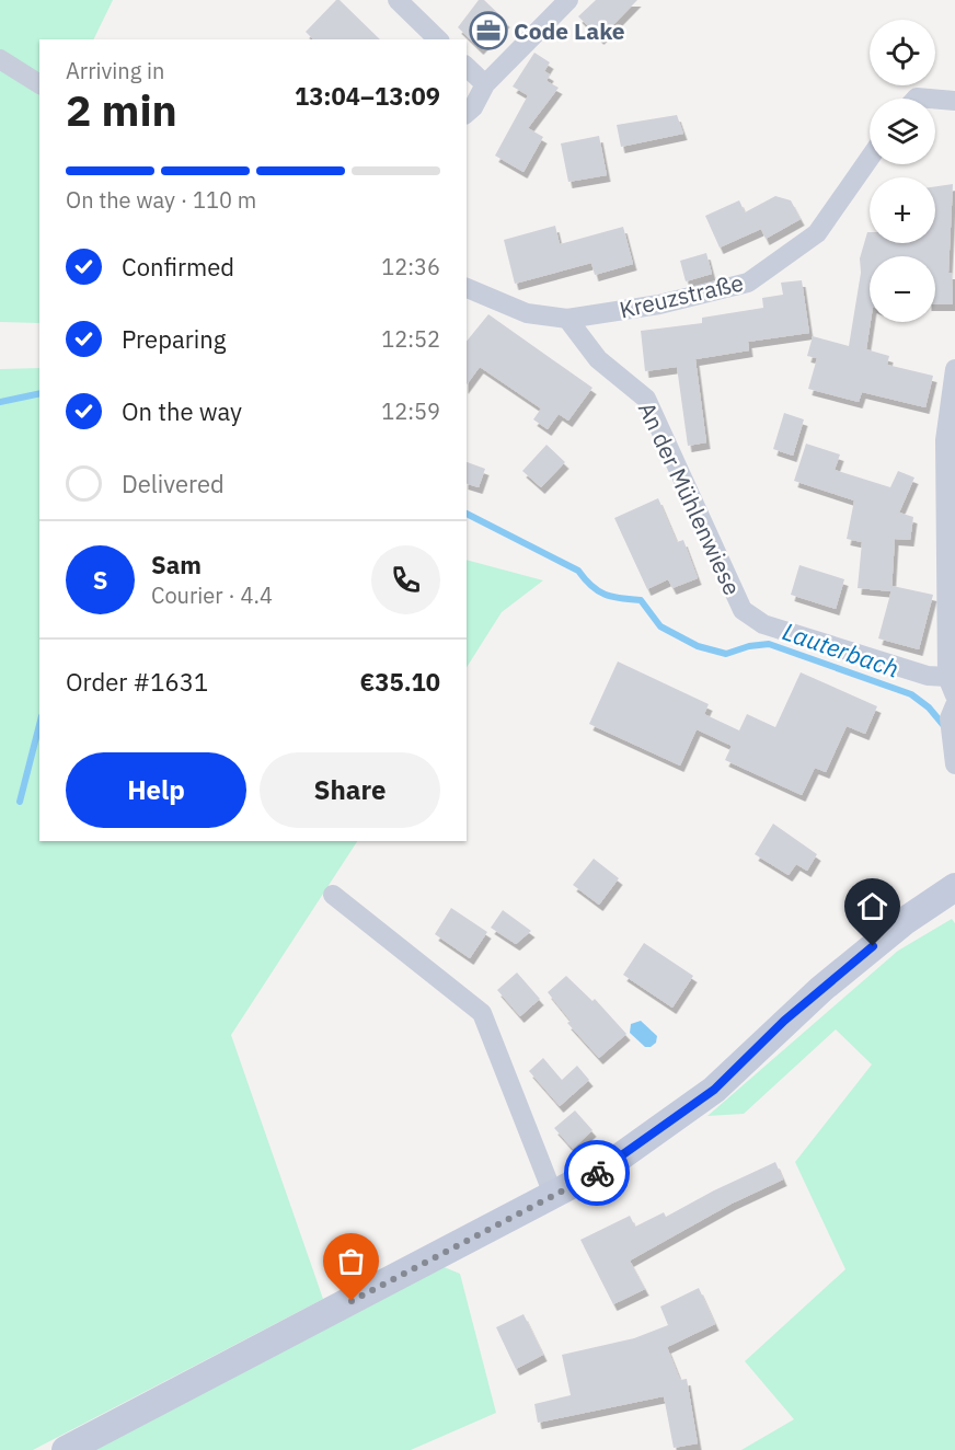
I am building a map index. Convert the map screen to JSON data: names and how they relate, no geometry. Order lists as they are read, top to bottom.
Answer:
{
  "streets": {
    "street": ["Kreuzstraße", "An der Mühlenwiese"]
  },
  "crossings": [
    ["Kreuzstraße", "An der Mühlenwiese"]
  ],
  "water": ["Lauterbach"],
  "places": {
    "office": ["Code Lake"]
  },
  "page": {
    "map_buttons": ["+", "−"],
    "heading": ["2 min", "Arriving in", "13:04–13:09"],
    "panel": [
      "Sam",
      "Courier · 4.4",
      "Order #1631",
      "€35.10"
    ],
    "bar": "On the way · 110 m",
    "list": [
      ["Confirmed", "12:36"],
      ["Preparing", "12:52"],
      ["On the way", "12:59"],
      "Delivered"
    ],
    "round": "S",
    "buttons": ["Help", "Share"]
  }
}
